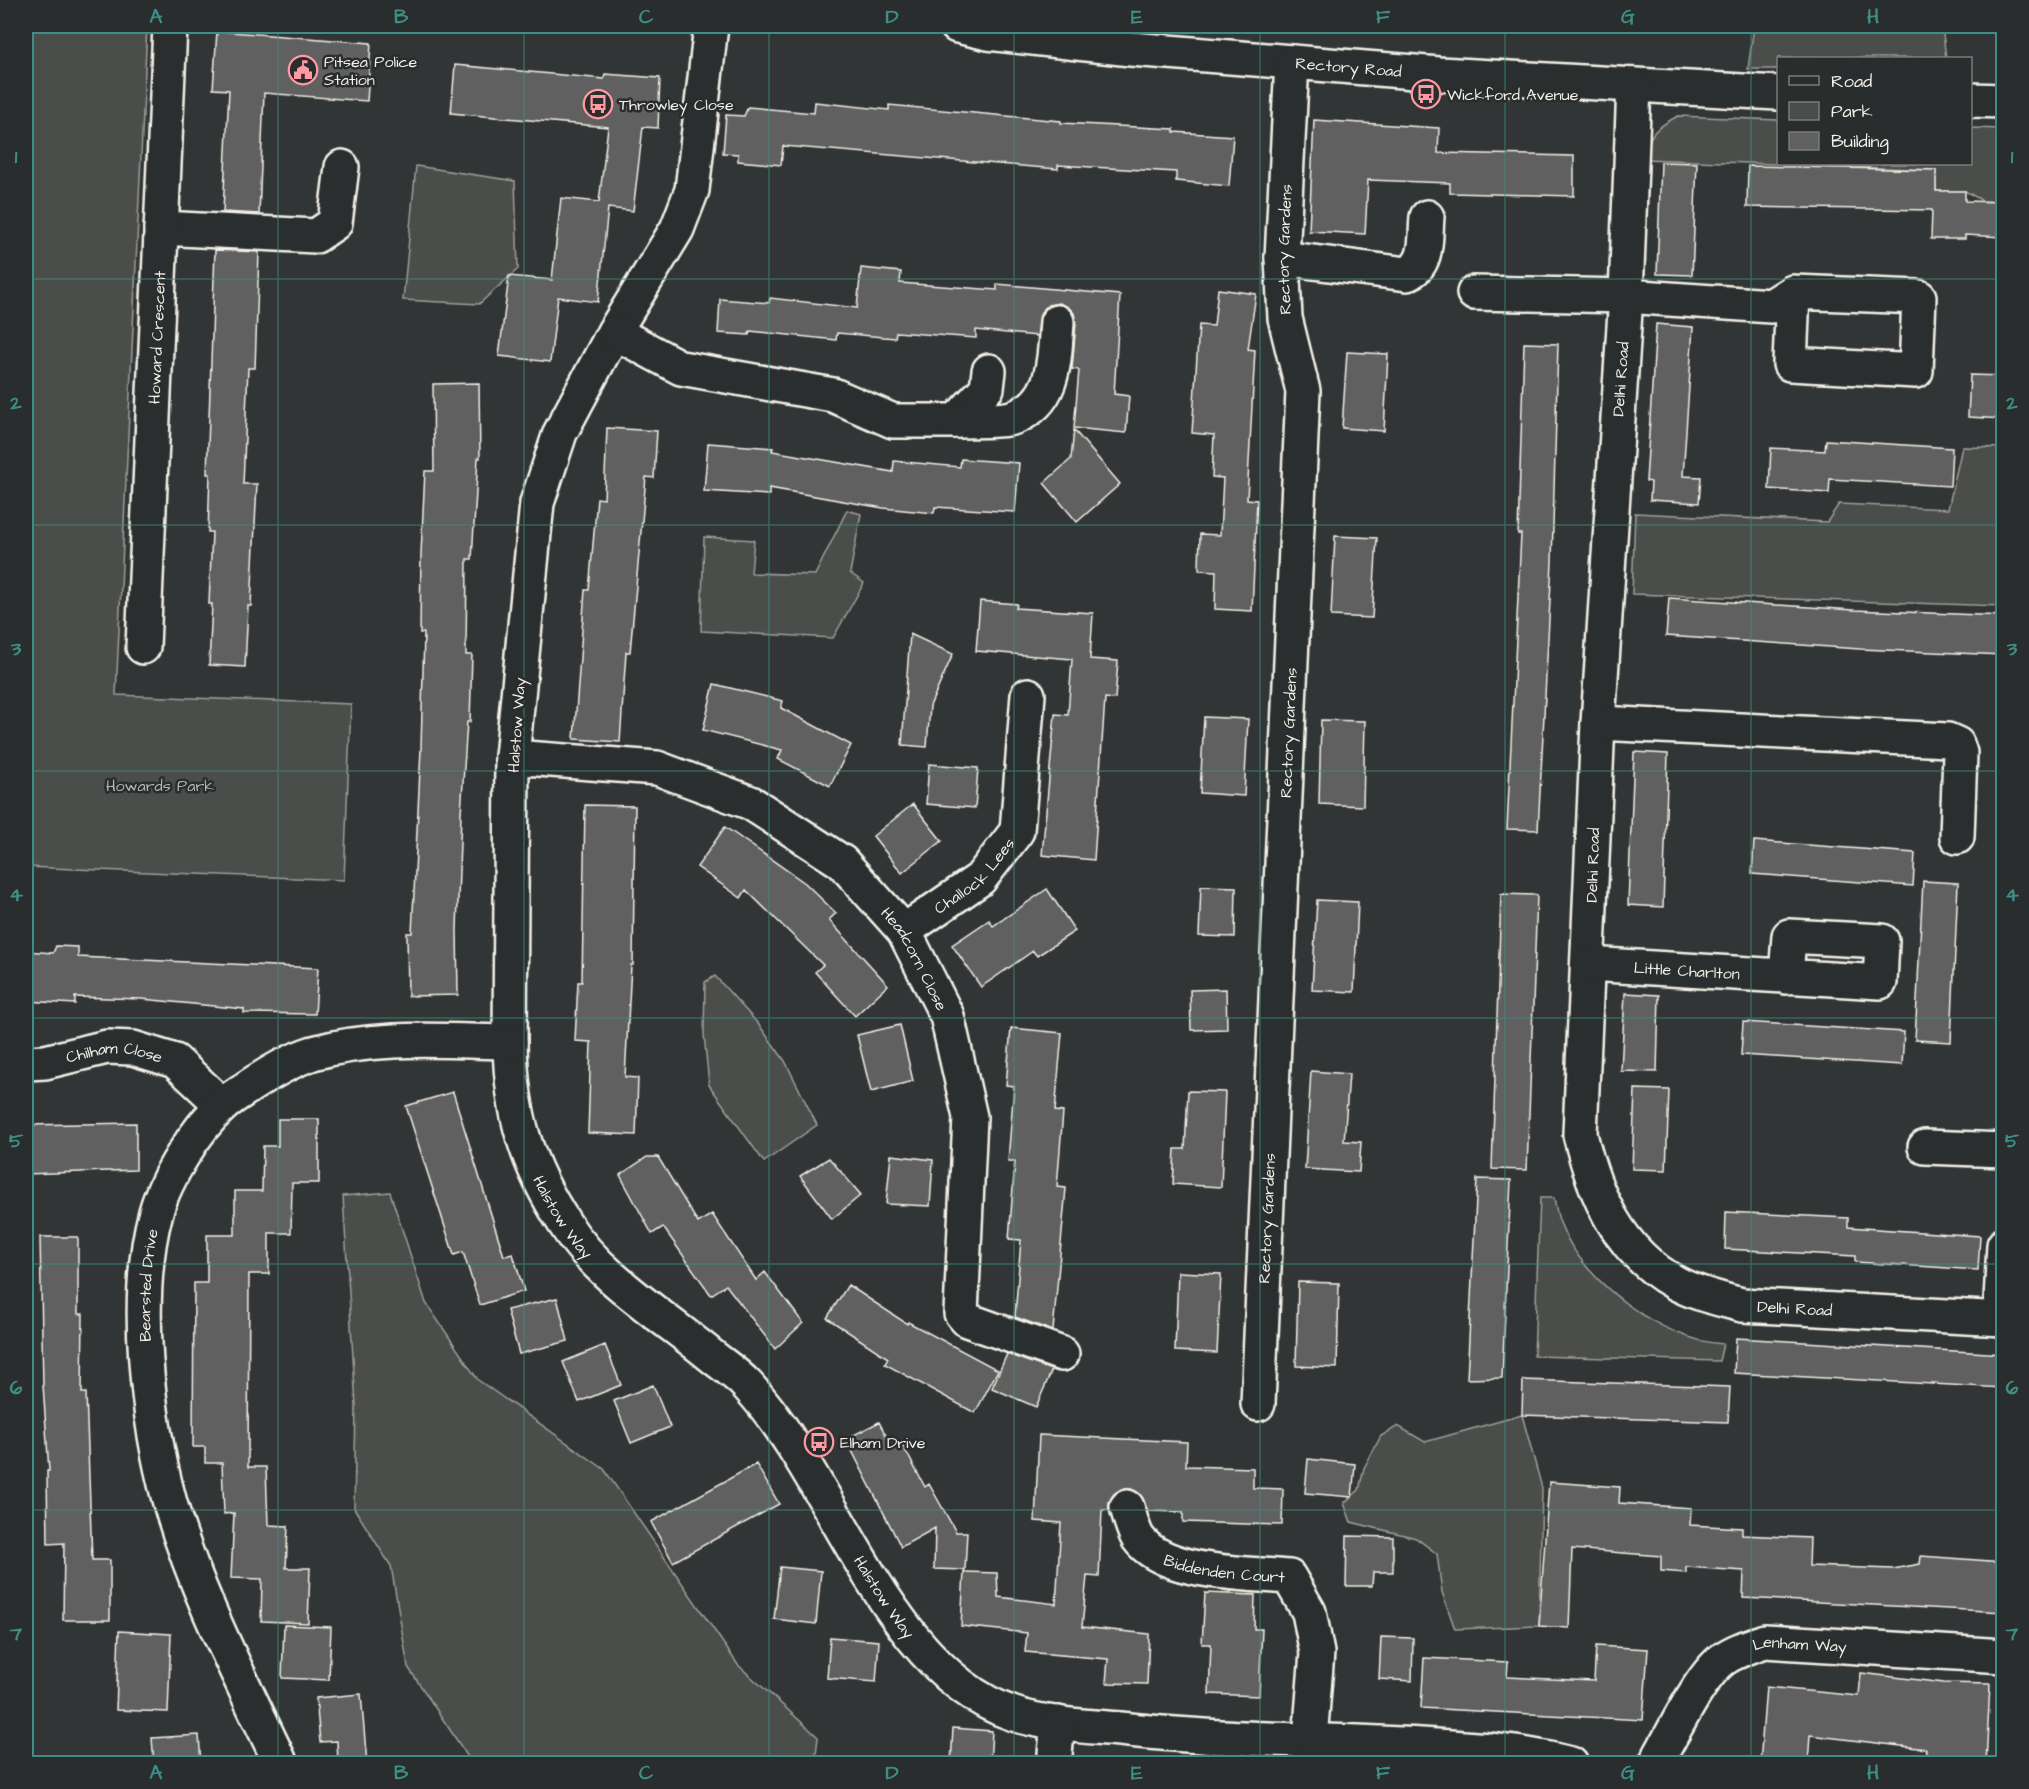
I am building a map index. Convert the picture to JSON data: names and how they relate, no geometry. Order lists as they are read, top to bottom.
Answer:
{
  "streets": {
    "street": [
      "Rectory Road",
      "Rectory Gardens",
      "Howard Crescent",
      "Delhi Road",
      "Halstow Way",
      "Challock Lees",
      "Headcorn Close",
      "Little Charlton",
      "Chilham Close",
      "Bearsted Drive",
      "Biddenden Court",
      "Lenham Way"
    ]
  },
  "crossings": [
    ["Rectory Road", "Rectory Gardens"],
    ["Rectory Road", "Delhi Road"],
    ["Delhi Road", "Little Charlton"],
    ["Halstow Way", "Headcorn Close"],
    ["Halstow Way", "Bearsted Drive"],
    ["Halstow Way", "Biddenden Court"],
    ["Challock Lees", "Headcorn Close"],
    ["Chilham Close", "Bearsted Drive"]
  ],
  "parks": ["Howards Park"],
  "places": {
    "public building": ["Pitsea Police Station"],
    "bus stop": ["Wickford Avenue", "Throwley Close", "Elham Drive"]
  },
  "legend": ["Road", "Park", "Building"],
  "grid": {
    "columns": [
      "A",
      "B",
      "C",
      "D",
      "E",
      "F",
      "G",
      "H"
    ],
    "rows": [
      "1",
      "2",
      "3",
      "4",
      "5",
      "6",
      "7"
    ]
  }
}
